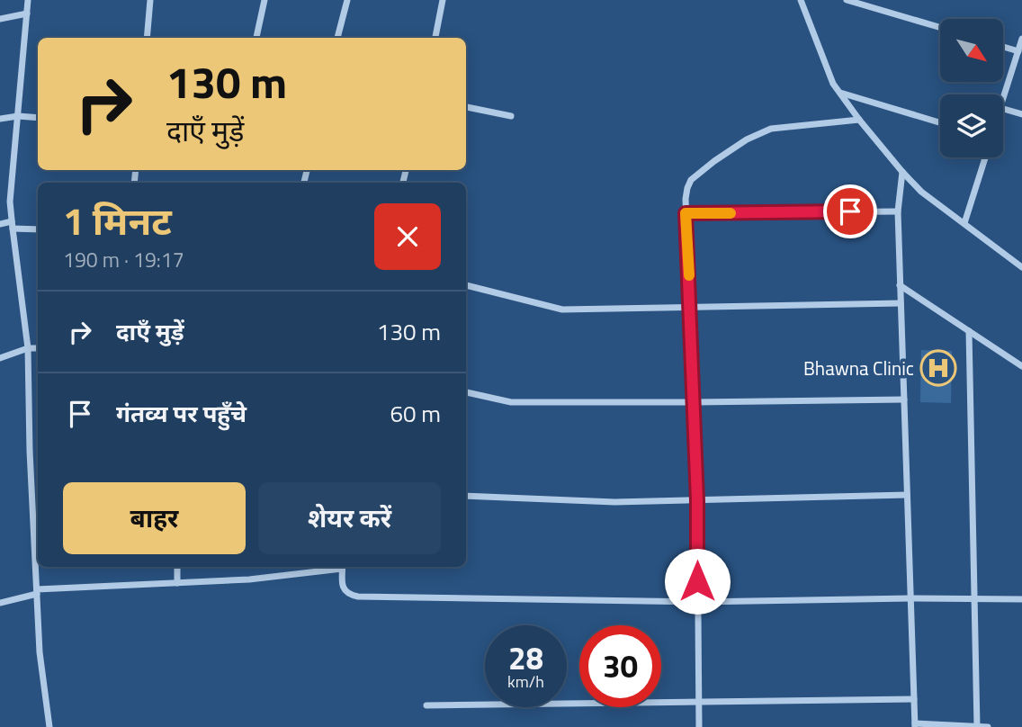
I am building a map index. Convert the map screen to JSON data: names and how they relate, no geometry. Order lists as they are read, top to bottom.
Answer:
{
  "places": {
    "hospital": ["Bhawna Clinic"]
  },
  "north": "bottom right",
  "page": {
    "turn": ["130 m", "दाएँ मुड़ें"],
    "heading": ["1 मिनट", "190 m · 19:17"],
    "list": [
      {
        "name": "दाएँ मुड़ें",
        "value": "130 m"
      },
      {
        "name": "गंतव्य पर पहुँचे",
        "value": "60 m"
      }
    ],
    "buttons": ["बाहर", "शेयर करें"],
    "speed": "28 km/h",
    "limit": "30"
  }
}
